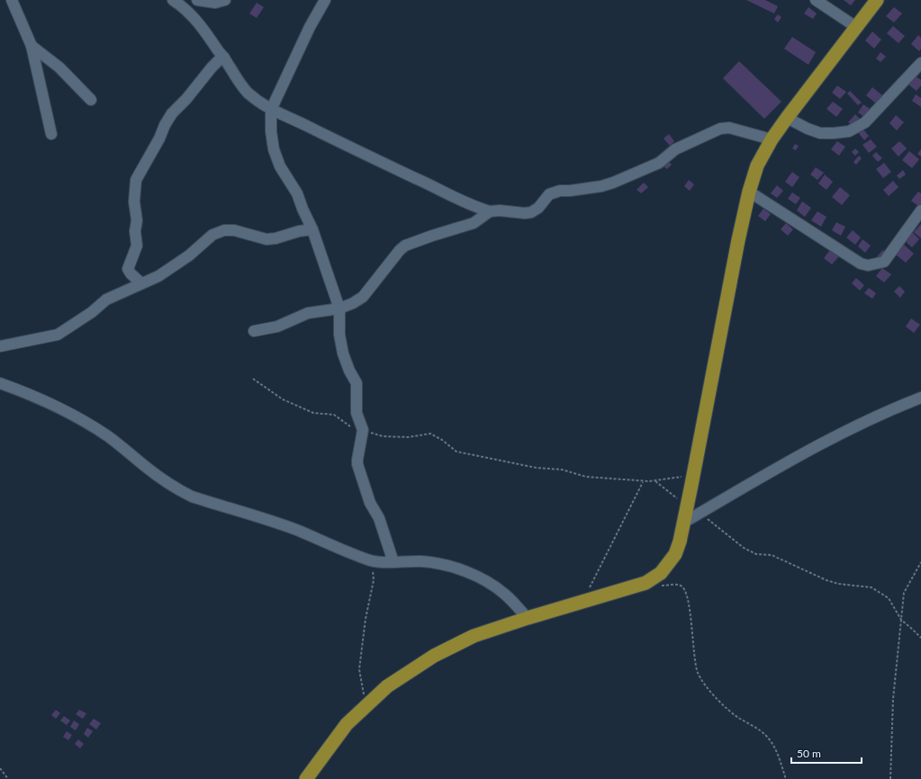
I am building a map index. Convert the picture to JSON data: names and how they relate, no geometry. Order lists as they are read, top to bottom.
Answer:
{
  "scale_bar": "50 m"
}
